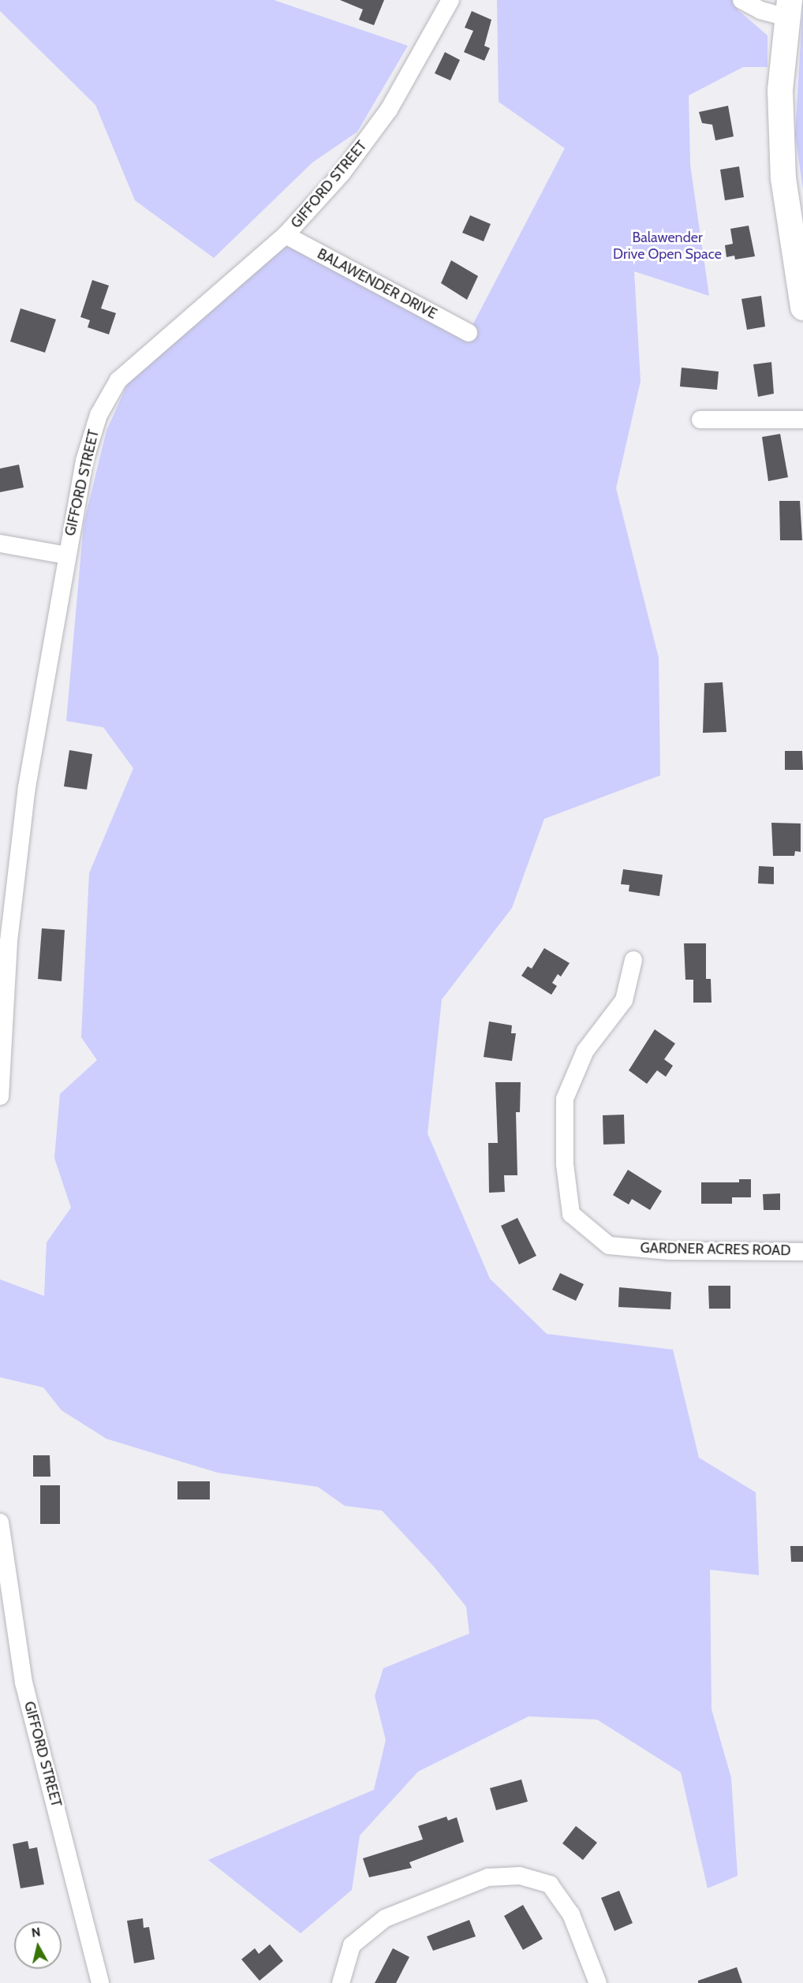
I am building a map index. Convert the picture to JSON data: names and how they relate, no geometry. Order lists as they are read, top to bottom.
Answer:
{
  "streets": {
    "street": ["GIFFORD STREET", "BALAWENDER DRIVE", "GARDNER ACRES ROAD"]
  },
  "crossings": [
    ["GIFFORD STREET", "BALAWENDER DRIVE"]
  ],
  "parks": ["Balawender Drive Open Space"],
  "north": "top"
}
